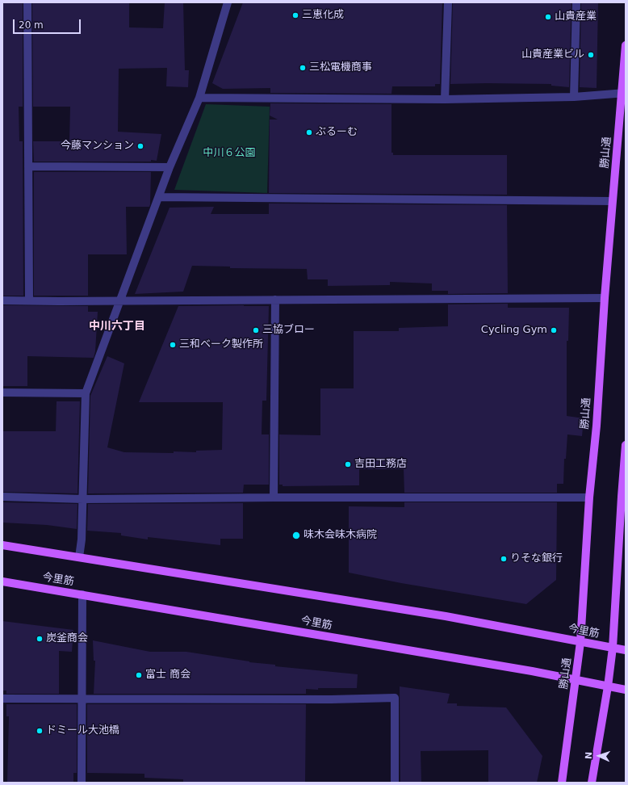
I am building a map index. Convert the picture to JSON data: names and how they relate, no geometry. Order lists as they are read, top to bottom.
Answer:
{
  "streets": {
    "main road": ["勝山通", "今里筋"]
  },
  "crossings": [
    ["勝山通", "今里筋"]
  ],
  "districts": ["中川六丁目"],
  "parks": ["中川６公園"],
  "places": [
    "三恵化成",
    "山貴産業",
    "山貴産業ビル",
    "三松電機商事",
    "ぶるーむ",
    "今藤マンション",
    "三協ブロー",
    "Cycling Gym",
    "三和ベーク製作所",
    "吉田工務店",
    "味木会味木病院",
    "りそな銀行",
    "炭釜商会",
    "富士 商会",
    "ドミール大池橋"
  ],
  "scale_bar": "20 m",
  "north": "left"
}
